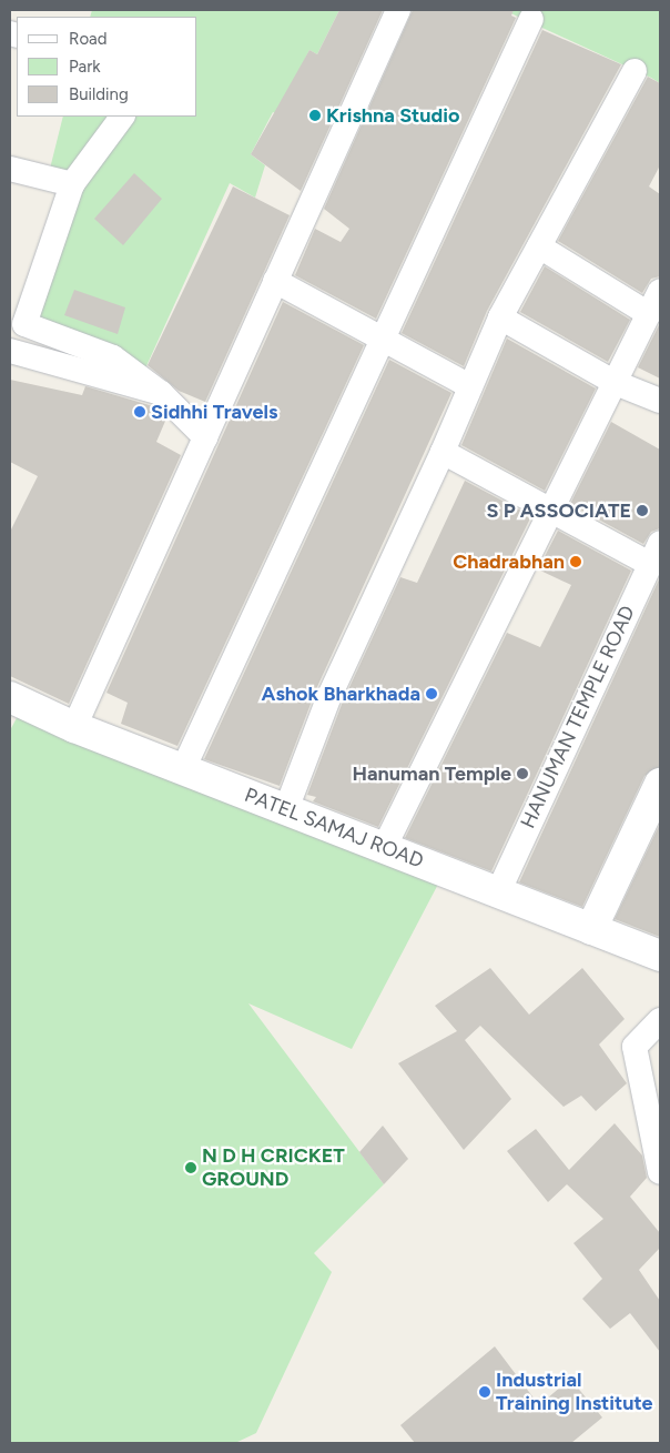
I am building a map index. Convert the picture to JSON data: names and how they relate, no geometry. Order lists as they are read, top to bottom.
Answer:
{
  "streets": {
    "street": ["HANUMAN TEMPLE ROAD", "PATEL SAMAJ ROAD"]
  },
  "crossings": [
    ["HANUMAN TEMPLE ROAD", "PATEL SAMAJ ROAD"]
  ],
  "places": [
    "Krishna Studio",
    "Sidhhi Travels",
    "S P ASSOCIATE",
    "Chadrabhan",
    "Ashok Bharkhada",
    "Hanuman Temple",
    "N D H CRICKET GROUND",
    "Industrial Training Institute"
  ],
  "legend": ["Road", "Park", "Building"]
}
